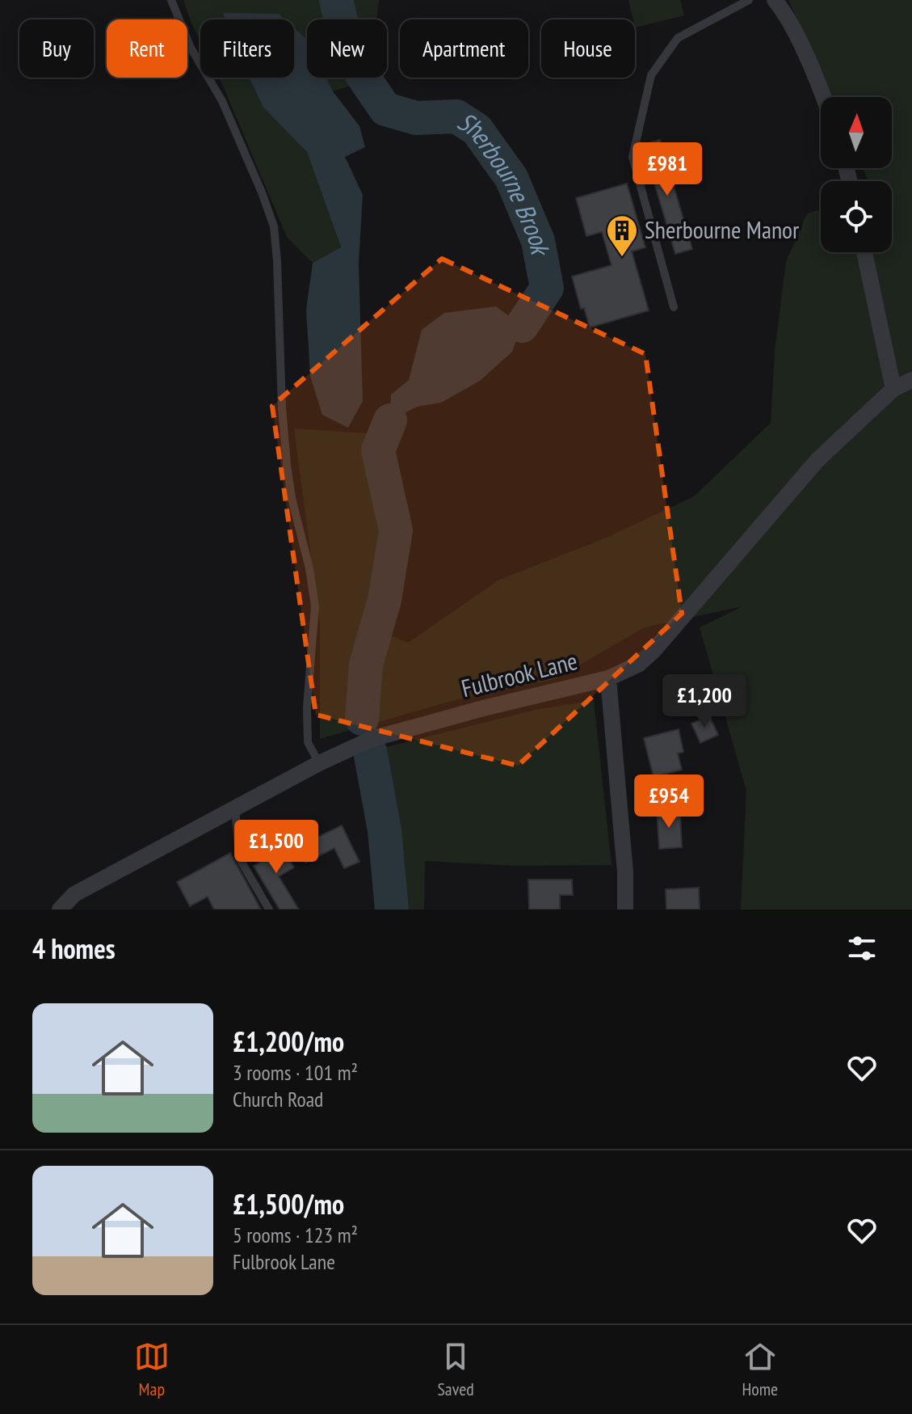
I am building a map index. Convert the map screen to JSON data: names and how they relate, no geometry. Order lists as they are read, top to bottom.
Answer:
{
  "streets": {
    "street": ["Fulbrook Lane"]
  },
  "water": ["Sherbourne Brook"],
  "places": {
    "building": ["Sherbourne Manor"]
  },
  "north": "top",
  "page": {
    "chip": [
      "Buy",
      "Rent",
      "Filters",
      "New",
      "Apartment",
      "House"
    ],
    "price": [
      "£981",
      "£1,200",
      "£954",
      "£1,500"
    ],
    "heading": "4 homes",
    "list": [
      {
        "name": "£1,200/mo",
        "note": "3 rooms · 101 m² · Church Road"
      },
      {
        "name": "£1,500/mo",
        "note": "5 rooms · 123 m² · Fulbrook Lane"
      }
    ],
    "tabs": ["Map", "Saved", "Home"]
  }
}
